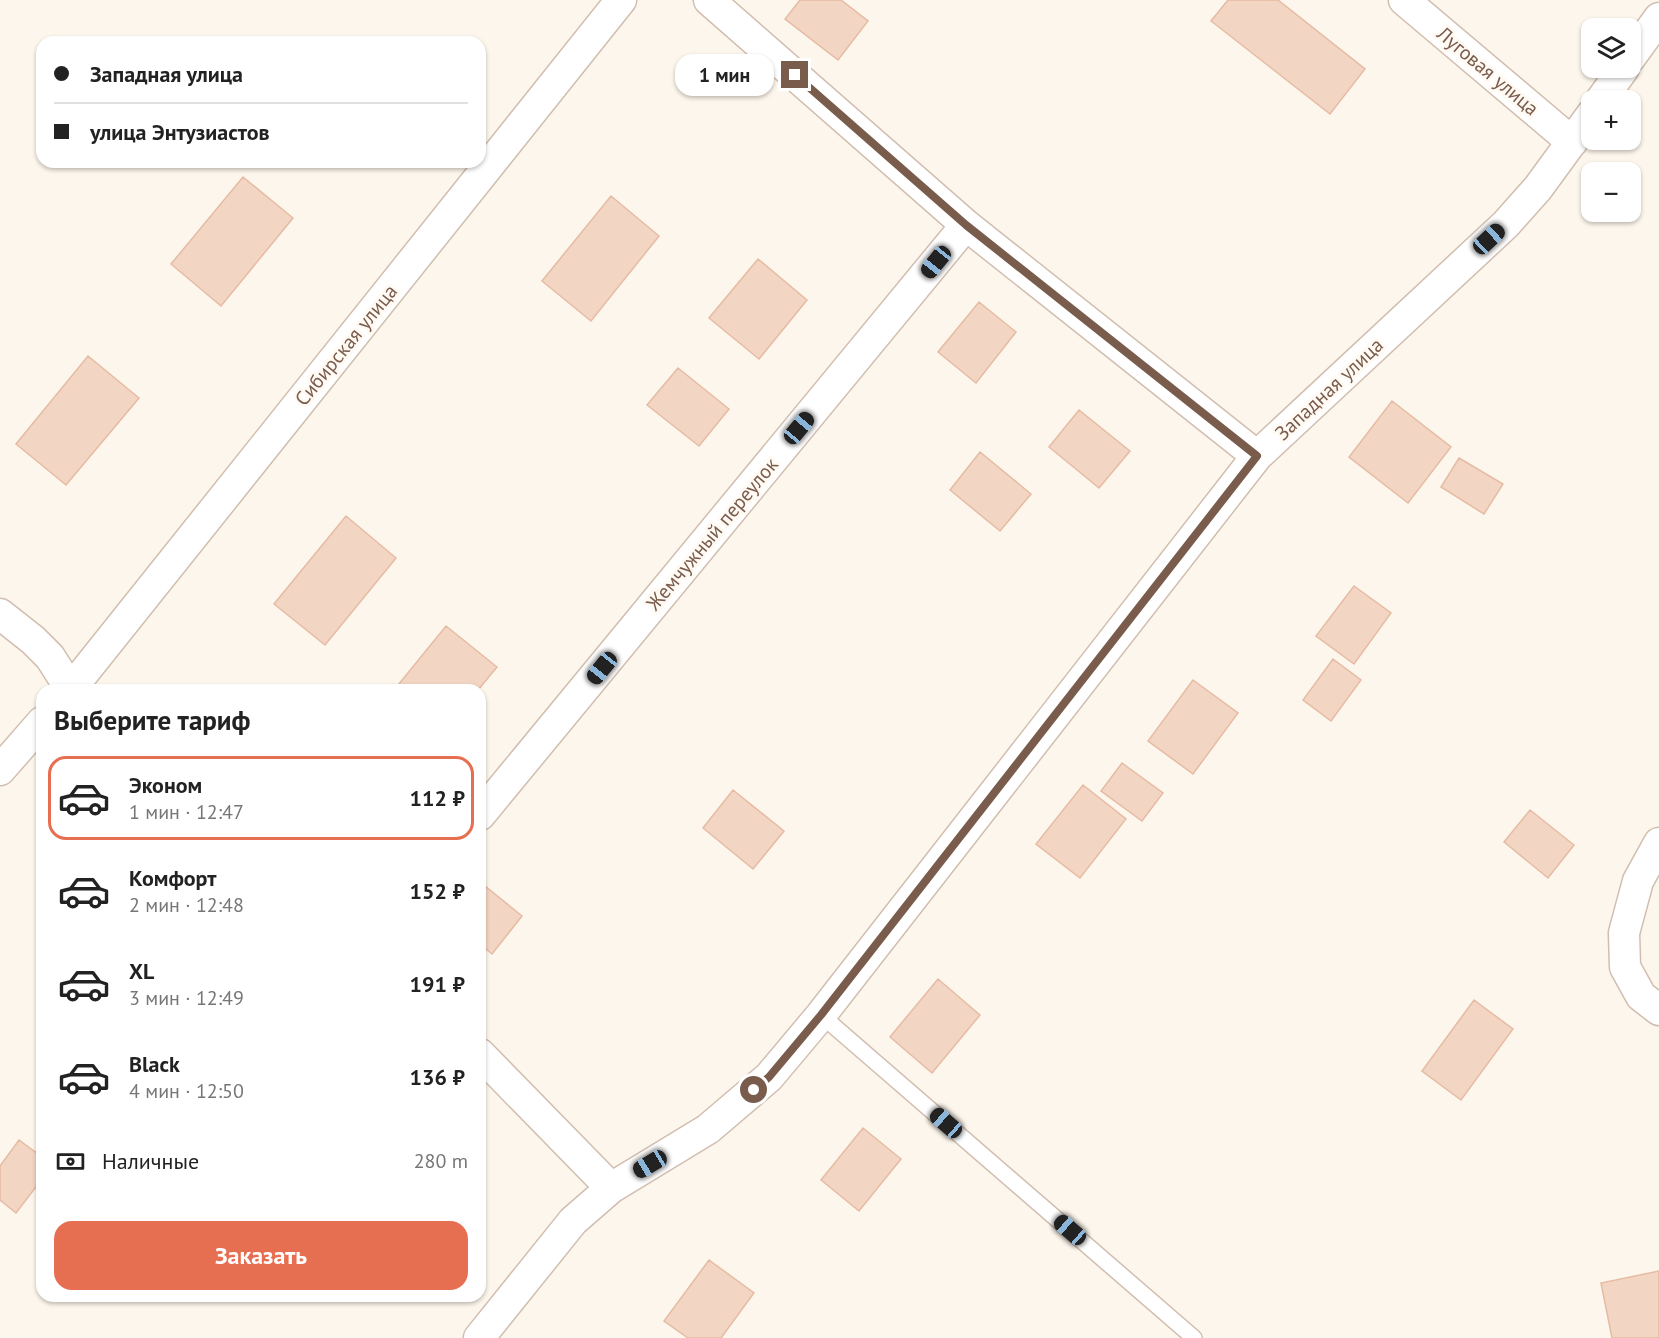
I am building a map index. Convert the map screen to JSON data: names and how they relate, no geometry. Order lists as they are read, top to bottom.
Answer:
{
  "streets": {
    "street": [
      "Луговая улица",
      "Сибирская улица",
      "Западная улица",
      "Жемчужный переулок"
    ]
  },
  "crossings": [
    ["Луговая улица", "Западная улица"]
  ],
  "page": {
    "map_buttons": ["+", "−"],
    "banner": ["Западная улица", "улица Энтузиастов"],
    "bubble": "1 мин",
    "heading": "Выберите тариф",
    "list": [
      {
        "name": "Эконом",
        "note": "1 мин · 12:47",
        "value": "112 ₽"
      },
      {
        "name": "Комфорт",
        "note": "2 мин · 12:48",
        "value": "152 ₽"
      },
      {
        "name": "XL",
        "note": "3 мин · 12:49",
        "value": "191 ₽"
      },
      {
        "name": "Black",
        "note": "4 мин · 12:50",
        "value": "136 ₽"
      }
    ],
    "pay": ["Наличные", "280 m"],
    "buttons": "Заказать"
  }
}
